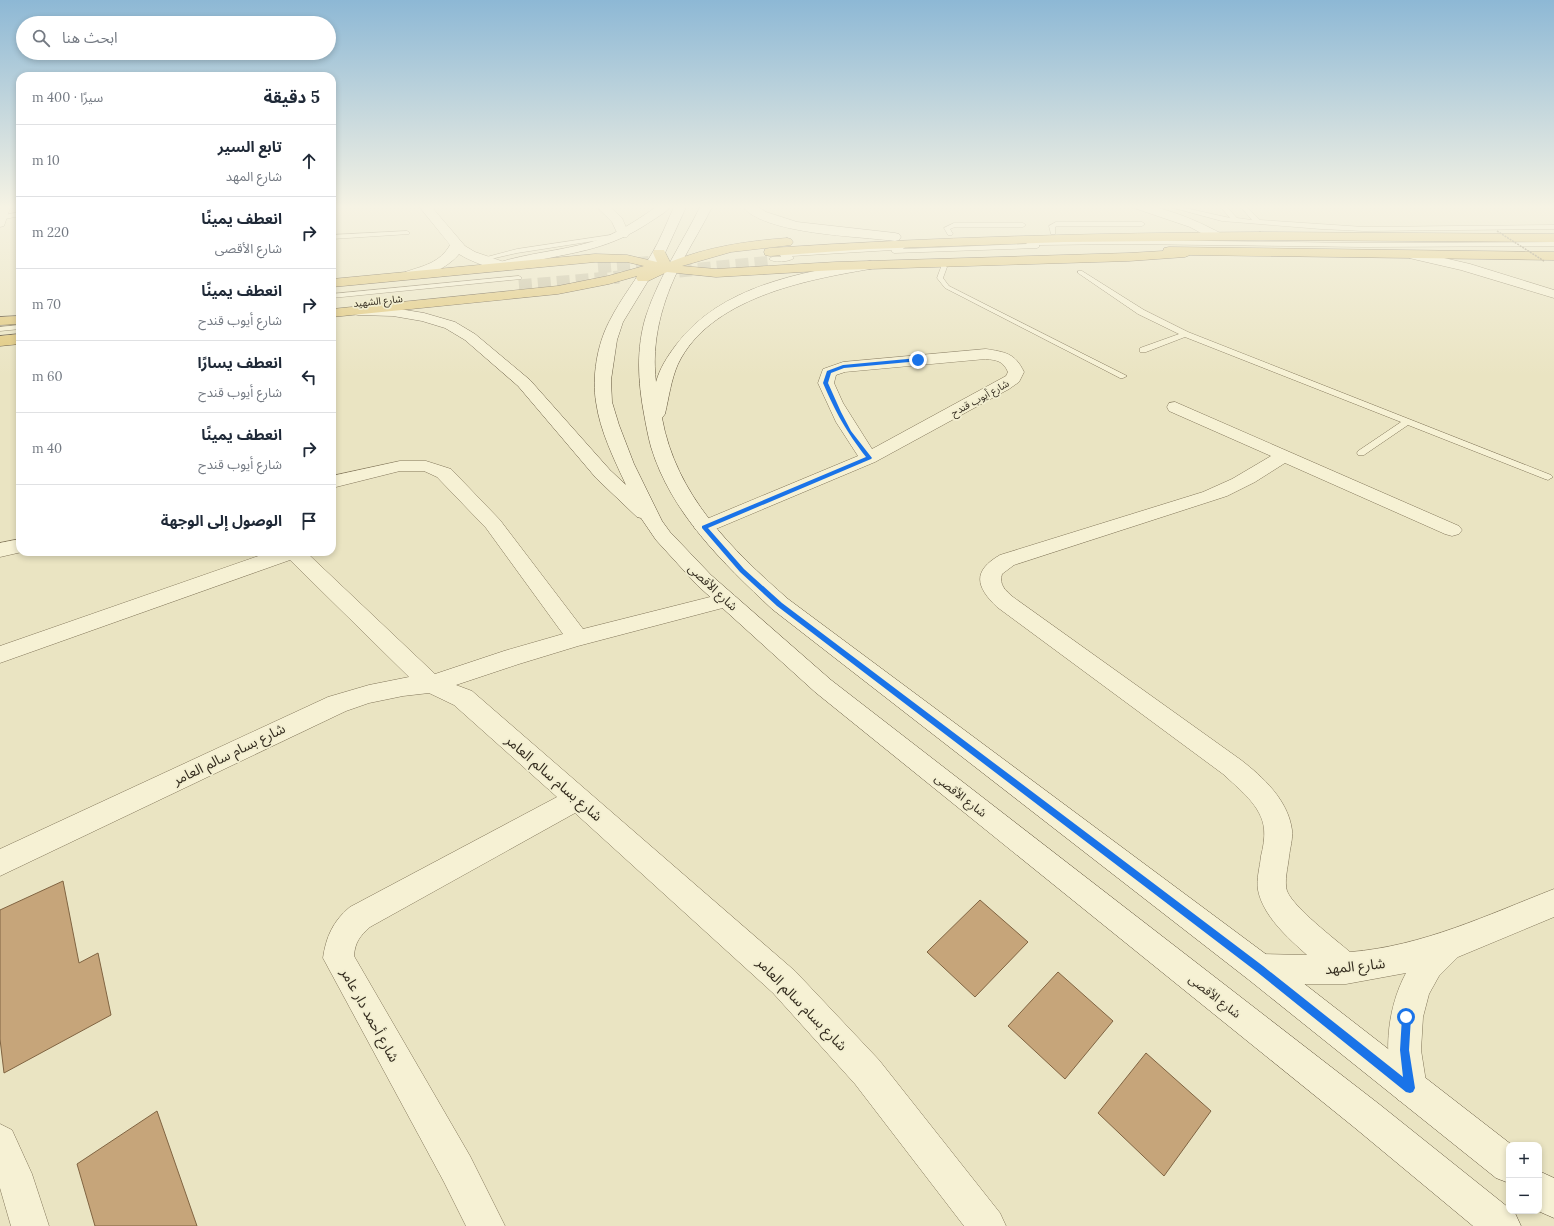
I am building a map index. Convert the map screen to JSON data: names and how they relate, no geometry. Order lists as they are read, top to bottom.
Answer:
{
  "streets": {
    "highway": ["شارع الشهيد"],
    "street": [
      "شارع أيوب قندح",
      "شارع الأقصى",
      "شارع بسام سالم العامر",
      "شارع المهد",
      "شارع أحمد دار عامر"
    ]
  },
  "crossings": [
    ["شارع بسام سالم العامر", "شارع أحمد دار عامر"]
  ],
  "page": {
    "search": "ابحث هنا",
    "heading": ["5 دقيقة", "سيرًا · 400 m"],
    "list": [
      ["تابع السير", "شارع المهد", "10 m"],
      ["انعطف يمينًا", "شارع الأقصى", "220 m"],
      ["انعطف يمينًا", "شارع أيوب قندح", "70 m"],
      ["انعطف يسارًا", "شارع أيوب قندح", "60 m"],
      ["انعطف يمينًا", "شارع أيوب قندح", "40 m"],
      "الوصول إلى الوجهة"
    ],
    "map_buttons": ["+", "−"]
  }
}
